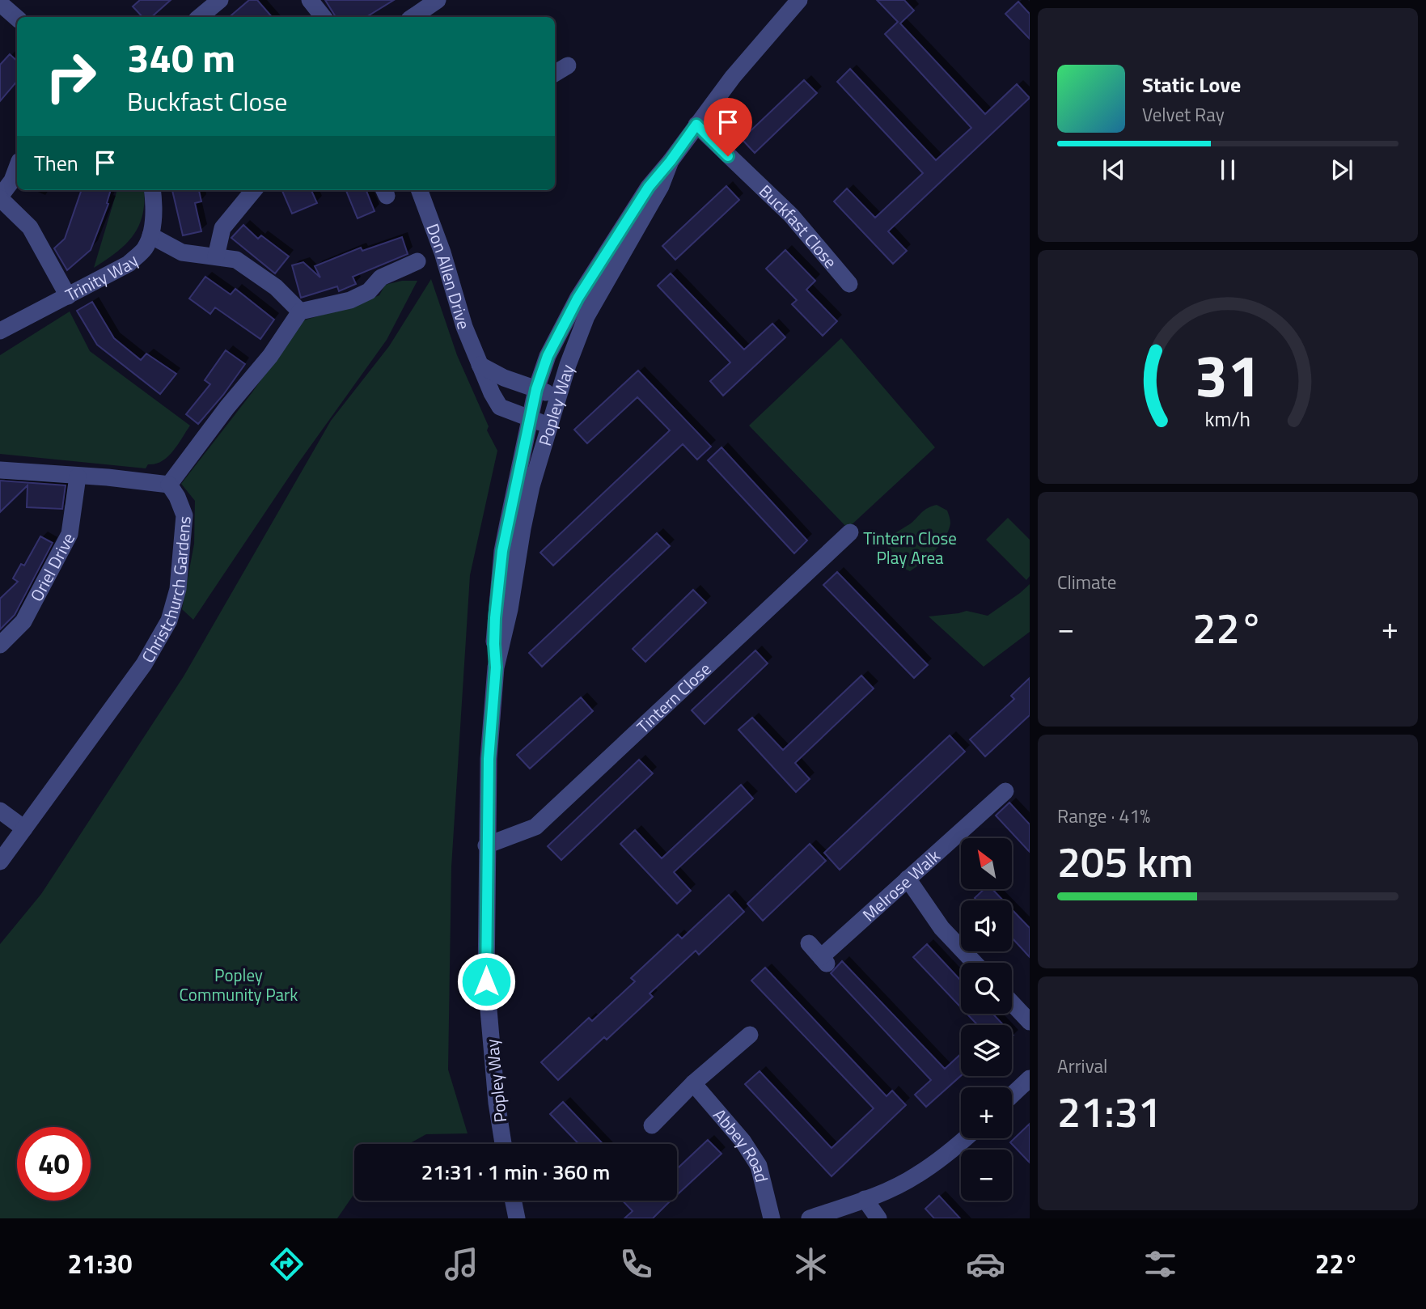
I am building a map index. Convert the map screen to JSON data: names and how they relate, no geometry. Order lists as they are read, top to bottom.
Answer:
{
  "streets": {
    "street": [
      "Buckfast Close",
      "Trinity Way",
      "Don Allen Drive",
      "Popley Way",
      "Oriel Drive",
      "Christchurch Gardens",
      "Tintern Close",
      "Melrose Walk",
      "Abbey Road"
    ]
  },
  "crossings": [
    ["Buckfast Close", "Popley Way"],
    ["Don Allen Drive", "Popley Way"],
    ["Popley Way", "Tintern Close"]
  ],
  "parks": ["Tintern Close Play Area", "Popley Community Park"],
  "north": "top left",
  "page": {
    "turn": ["340 m", "Buckfast Close"],
    "song": ["Static Love", "Velvet Ray"],
    "then": "Then",
    "tile": [
      "Climate",
      ["Range · 41%", "205 km"],
      ["Arrival", "21:31"]
    ],
    "heat": ["−", "22°", "+"],
    "map_buttons": ["+", "−"],
    "limit": "40",
    "trip": "21:31 · 1 min · 360 m",
    "tabs": ["21:30", "22°"],
    "gauge": ["31", "km/h"]
  }
}
